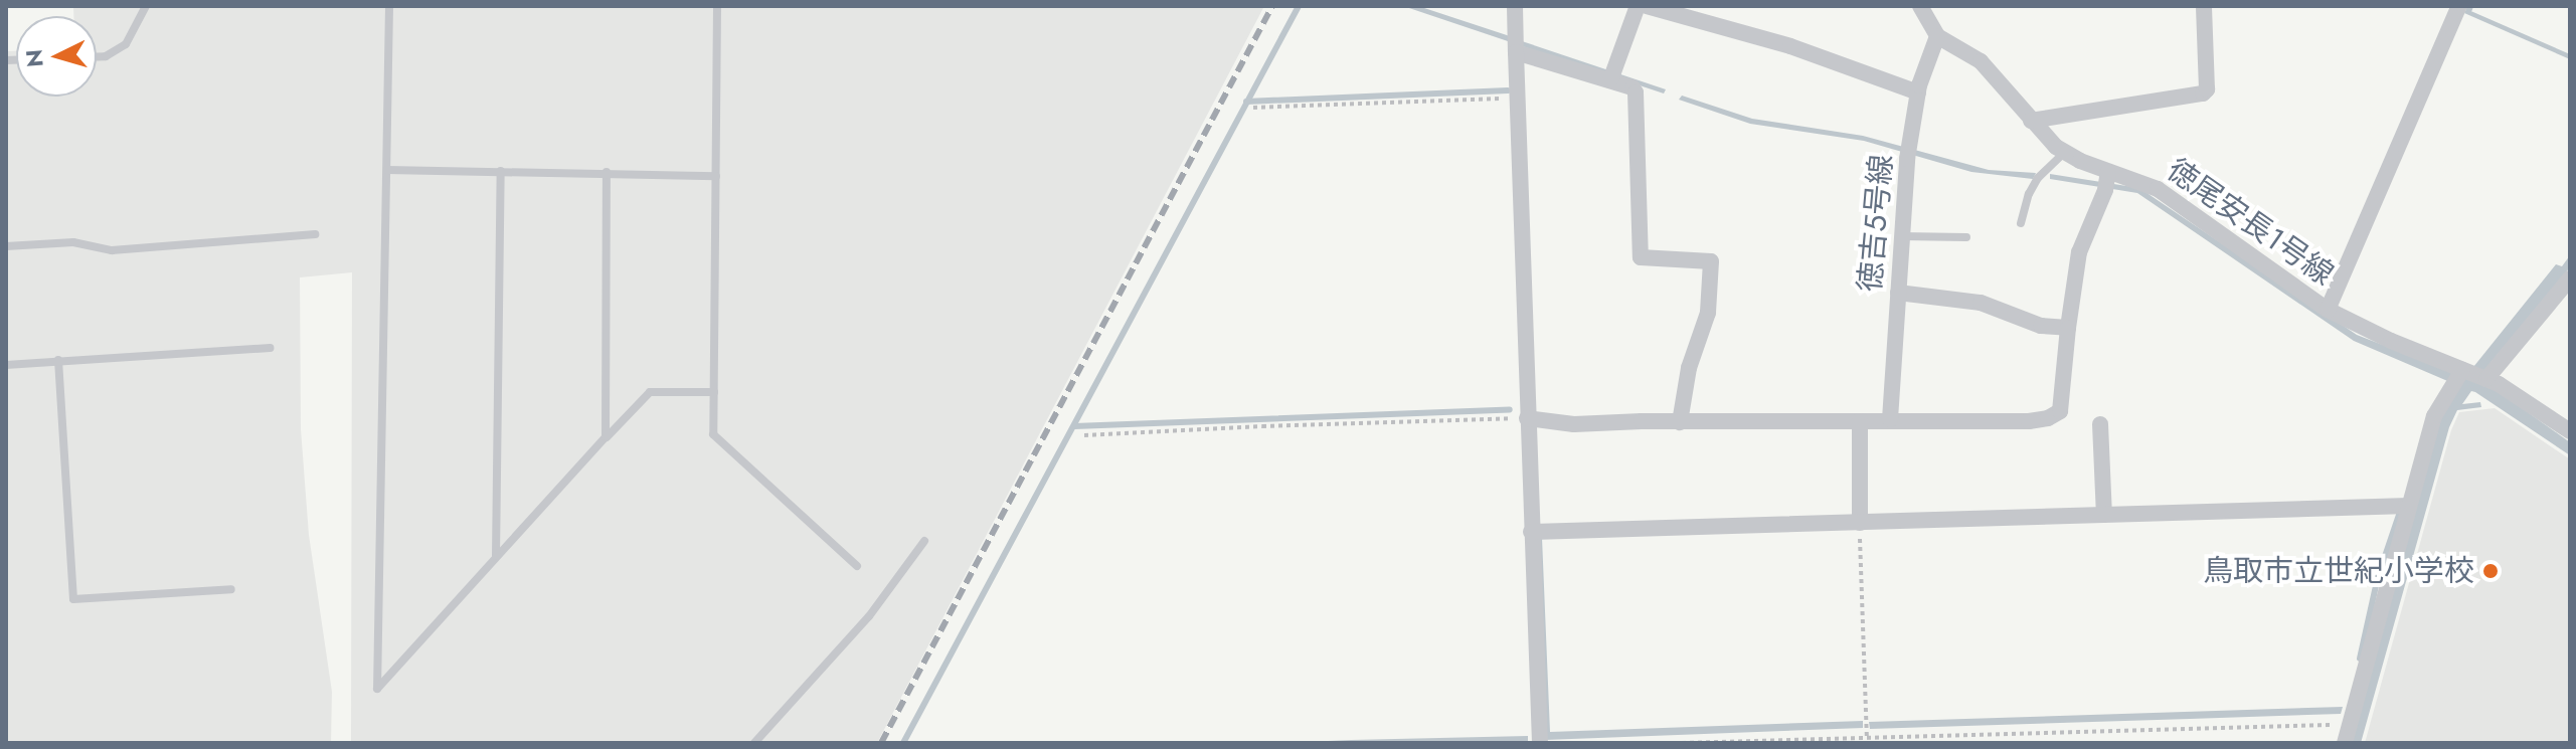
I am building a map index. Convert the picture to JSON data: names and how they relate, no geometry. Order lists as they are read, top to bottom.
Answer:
{
  "streets": {
    "street": ["徳尾安長1号線", "徳吉5号線"]
  },
  "crossings": [
    ["徳尾安長1号線", "徳吉5号線"]
  ],
  "places": ["鳥取市立世紀小学校"],
  "north": "left"
}
